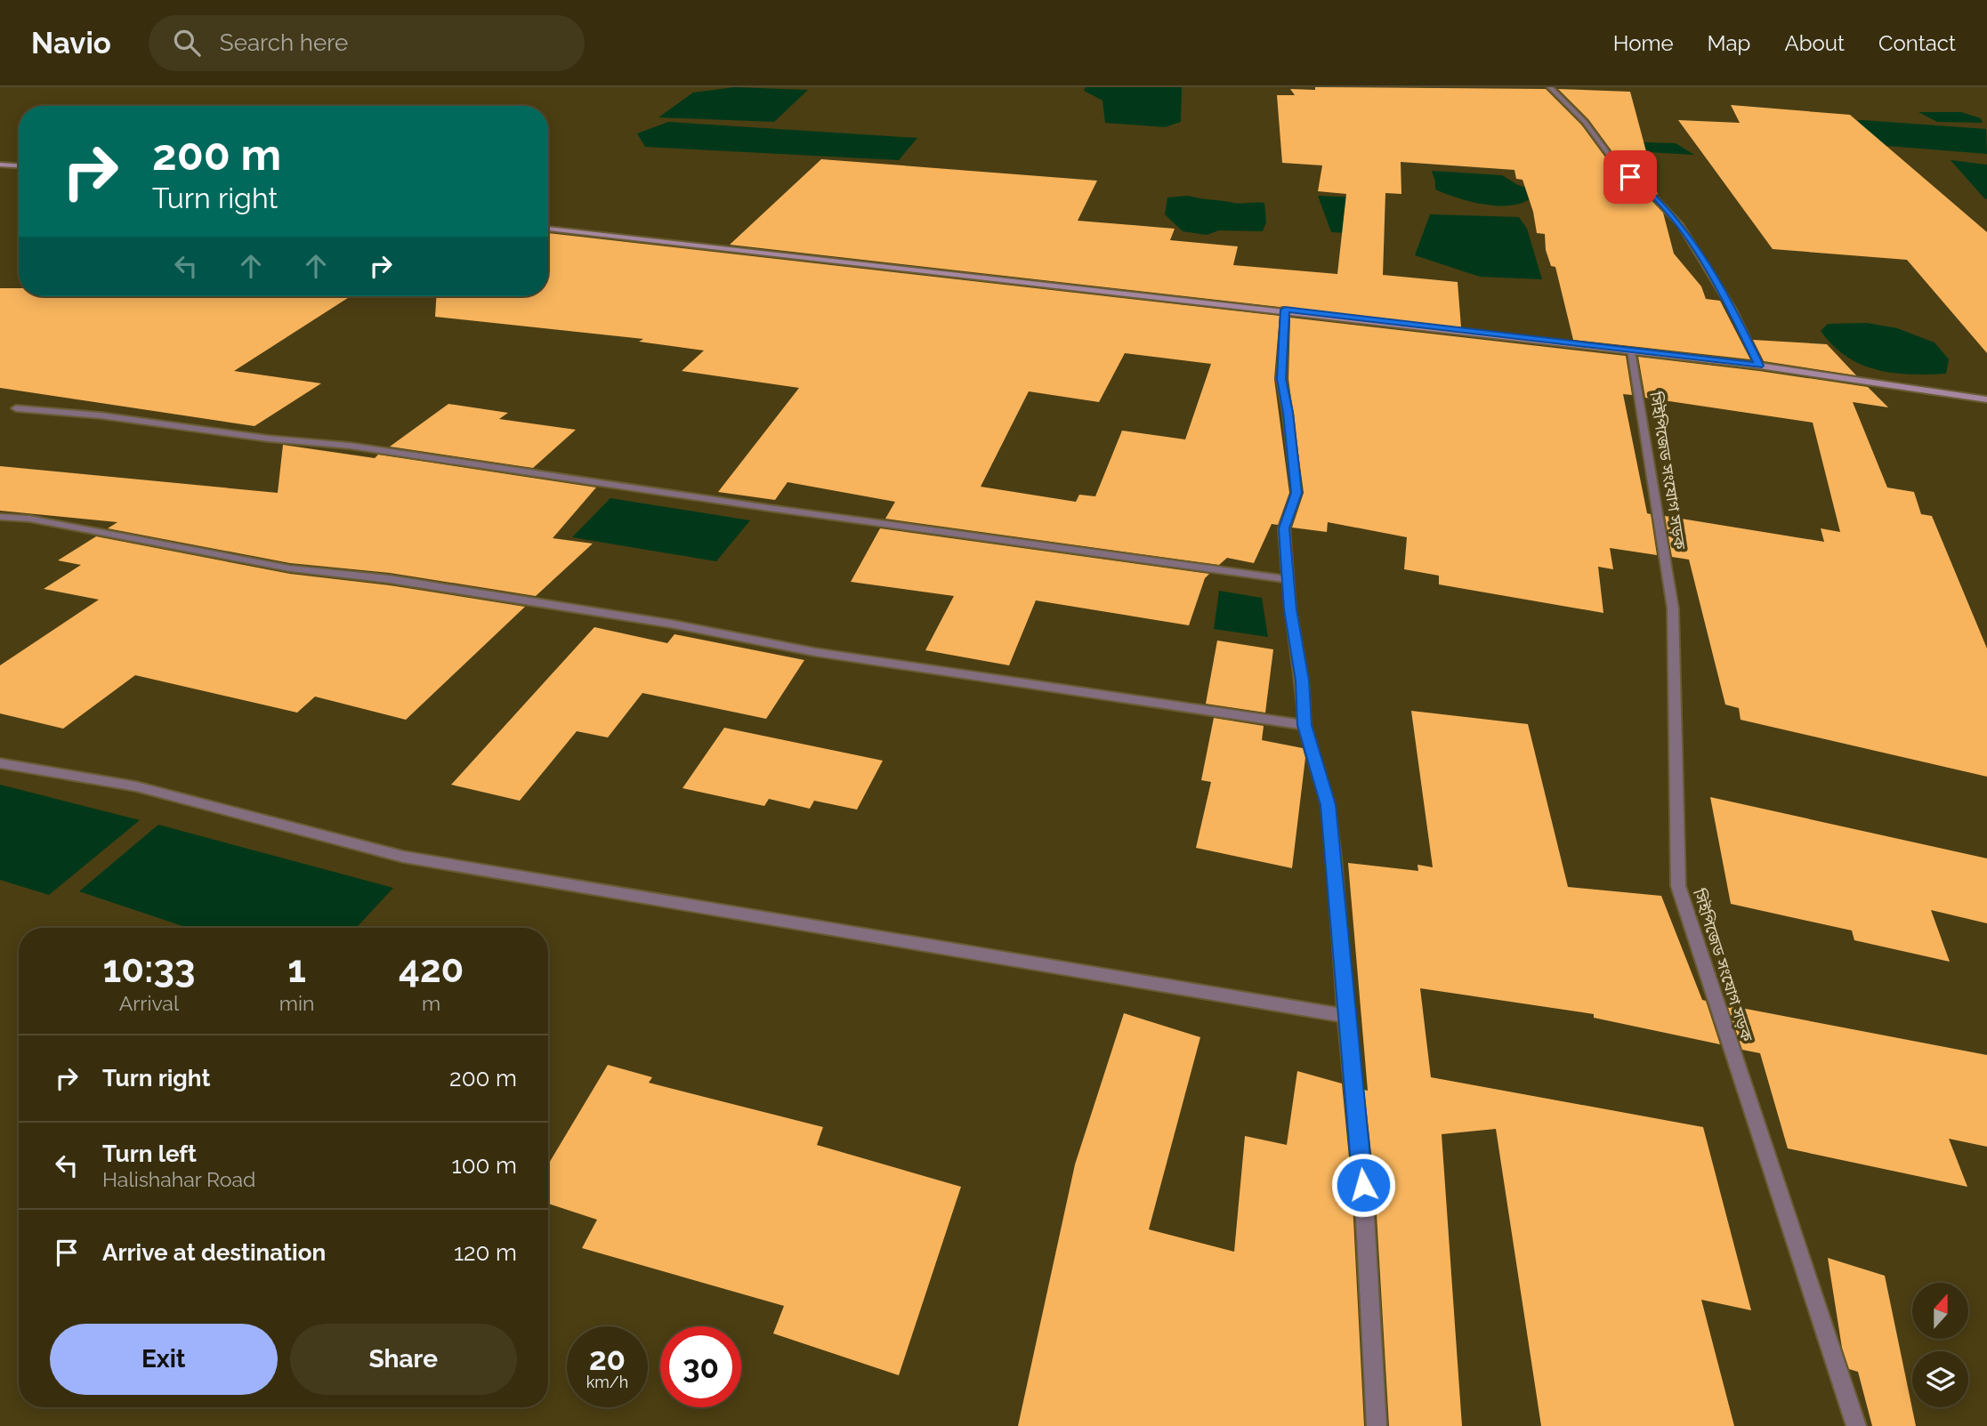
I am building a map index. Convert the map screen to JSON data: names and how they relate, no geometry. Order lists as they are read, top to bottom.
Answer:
{
  "streets": {
    "street": ["সিইপিজেড সংযোগ সড়ক"]
  },
  "north": "top",
  "page": {
    "header": "Navio",
    "search": "Search here",
    "nav": [
      "Home",
      "Map",
      "About",
      "Contact"
    ],
    "turn": ["200 m", "Turn right"],
    "eta": [
      "10:33",
      "Arrival",
      "1",
      "min",
      "420",
      "m"
    ],
    "list": [
      {
        "name": "Turn right",
        "value": "200 m"
      },
      {
        "name": "Turn left",
        "note": "Halishahar Road",
        "value": "100 m"
      },
      {
        "name": "Arrive at destination",
        "value": "120 m"
      }
    ],
    "buttons": ["Exit", "Share"],
    "speed": "20 km/h",
    "limit": "30"
  }
}
